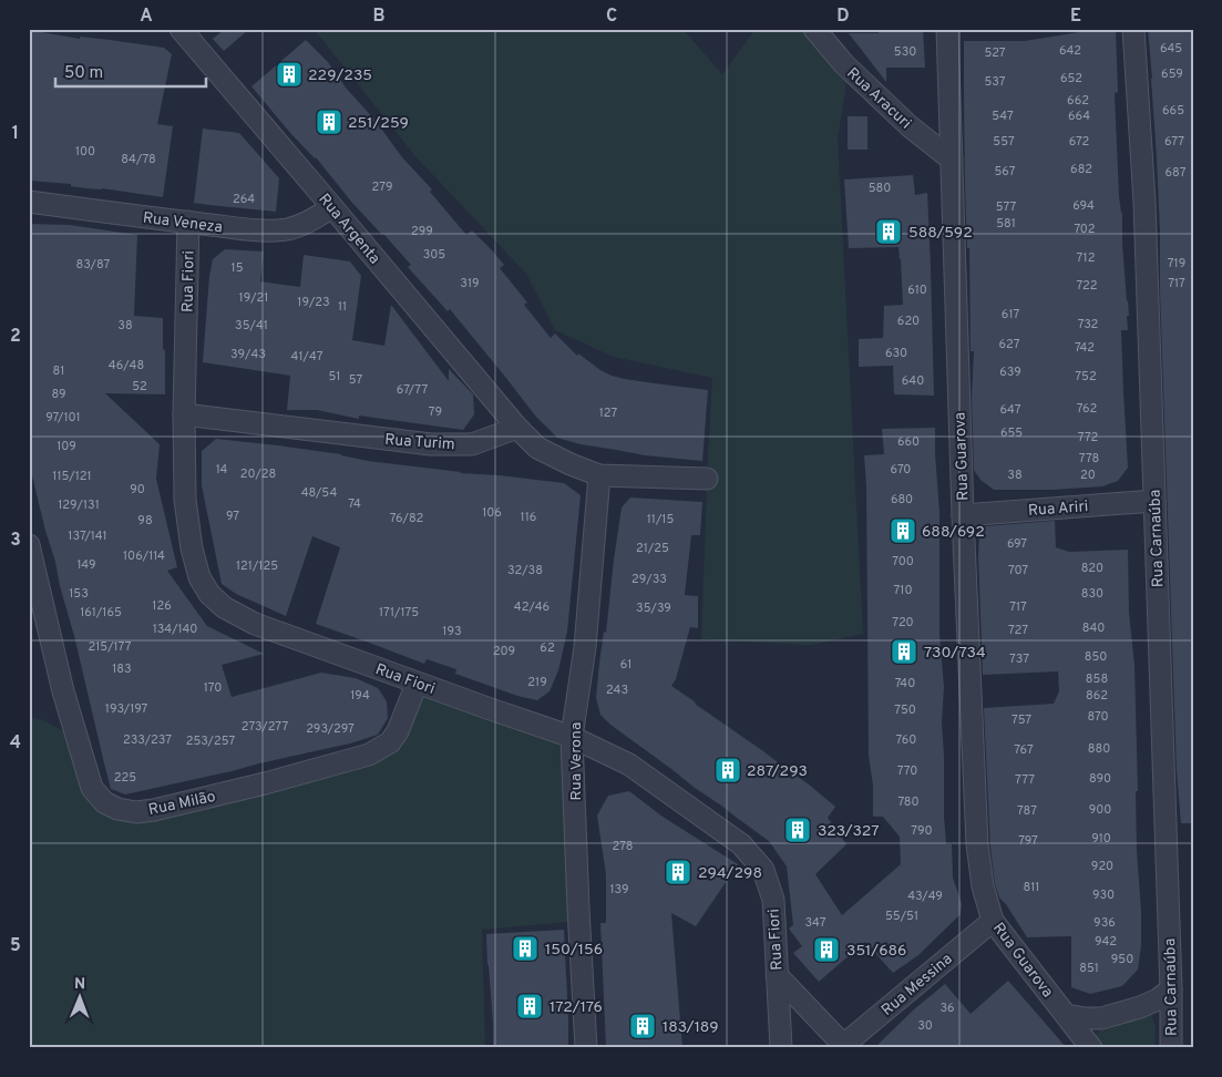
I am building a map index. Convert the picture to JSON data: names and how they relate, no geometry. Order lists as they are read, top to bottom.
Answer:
{
  "streets": {
    "street": [
      "Rua Aracuri",
      "Rua Veneza",
      "Rua Argenta",
      "Rua Fiori",
      "Rua Turim",
      "Rua Guarova",
      "Rua Ariri",
      "Rua Carnaúba",
      "Rua Verona",
      "Rua Milão",
      "Rua Messina"
    ]
  },
  "crossings": [
    ["Rua Aracuri", "Rua Guarova"],
    ["Rua Veneza", "Rua Argenta"],
    ["Rua Veneza", "Rua Fiori"],
    ["Rua Argenta", "Rua Turim"],
    ["Rua Fiori", "Rua Turim"],
    ["Rua Fiori", "Rua Verona"],
    ["Rua Fiori", "Rua Milão"],
    ["Rua Guarova", "Rua Ariri"],
    ["Rua Guarova", "Rua Messina"],
    ["Rua Ariri", "Rua Carnaúba"]
  ],
  "places": {
    "building": [
      "229/235",
      "251/259",
      "588/592",
      "688/692",
      "730/734",
      "287/293",
      "323/327",
      "294/298",
      "150/156",
      "351/686",
      "172/176",
      "183/189"
    ]
  },
  "house_numbers": [
    "645",
    "642",
    "530",
    "527",
    "659",
    "652",
    "537",
    "662",
    "665",
    "547",
    "664",
    "557",
    "672",
    "677",
    "100",
    "84/78",
    "682",
    "567",
    "687",
    "279",
    "580",
    "264",
    "694",
    "577",
    "581",
    "702",
    "299",
    "305",
    "712",
    "719",
    "83/87",
    "15",
    "319",
    "717",
    "722",
    "610",
    "19/21",
    "19/23",
    "11",
    "617",
    "620",
    "732",
    "38",
    "35/41",
    "627",
    "742",
    "630",
    "39/43",
    "41/47",
    "46/48",
    "81",
    "639",
    "51",
    "752",
    "57",
    "640",
    "52",
    "67/77",
    "89",
    "762",
    "647",
    "79",
    "127",
    "97/101",
    "655",
    "772",
    "660",
    "109",
    "778",
    "14",
    "670",
    "20/28",
    "38",
    "20",
    "115/121",
    "90",
    "48/54",
    "680",
    "74",
    "129/131",
    "106",
    "97",
    "116",
    "76/82",
    "11/15",
    "98",
    "137/141",
    "697",
    "21/25",
    "106/114",
    "700",
    "149",
    "121/125",
    "820",
    "32/38",
    "707",
    "29/33",
    "710",
    "153",
    "830",
    "126",
    "42/46",
    "717",
    "35/39",
    "161/165",
    "171/175",
    "720",
    "840",
    "134/140",
    "727",
    "193",
    "215/177",
    "62",
    "209",
    "850",
    "737",
    "61",
    "183",
    "858",
    "219",
    "740",
    "170",
    "243",
    "194",
    "862",
    "193/197",
    "750",
    "870",
    "757",
    "273/277",
    "293/297",
    "233/237",
    "760",
    "253/257",
    "880",
    "767",
    "770",
    "225",
    "890",
    "777",
    "780",
    "900",
    "787",
    "790",
    "910",
    "797",
    "278",
    "920",
    "811",
    "139",
    "930",
    "43/49",
    "55/51",
    "347",
    "936",
    "942",
    "950",
    "851",
    "36",
    "30"
  ],
  "scale_bar": "50 m",
  "north": "top",
  "grid": {
    "columns": [
      "A",
      "B",
      "C",
      "D",
      "E"
    ],
    "rows": [
      "1",
      "2",
      "3",
      "4",
      "5"
    ]
  }
}
